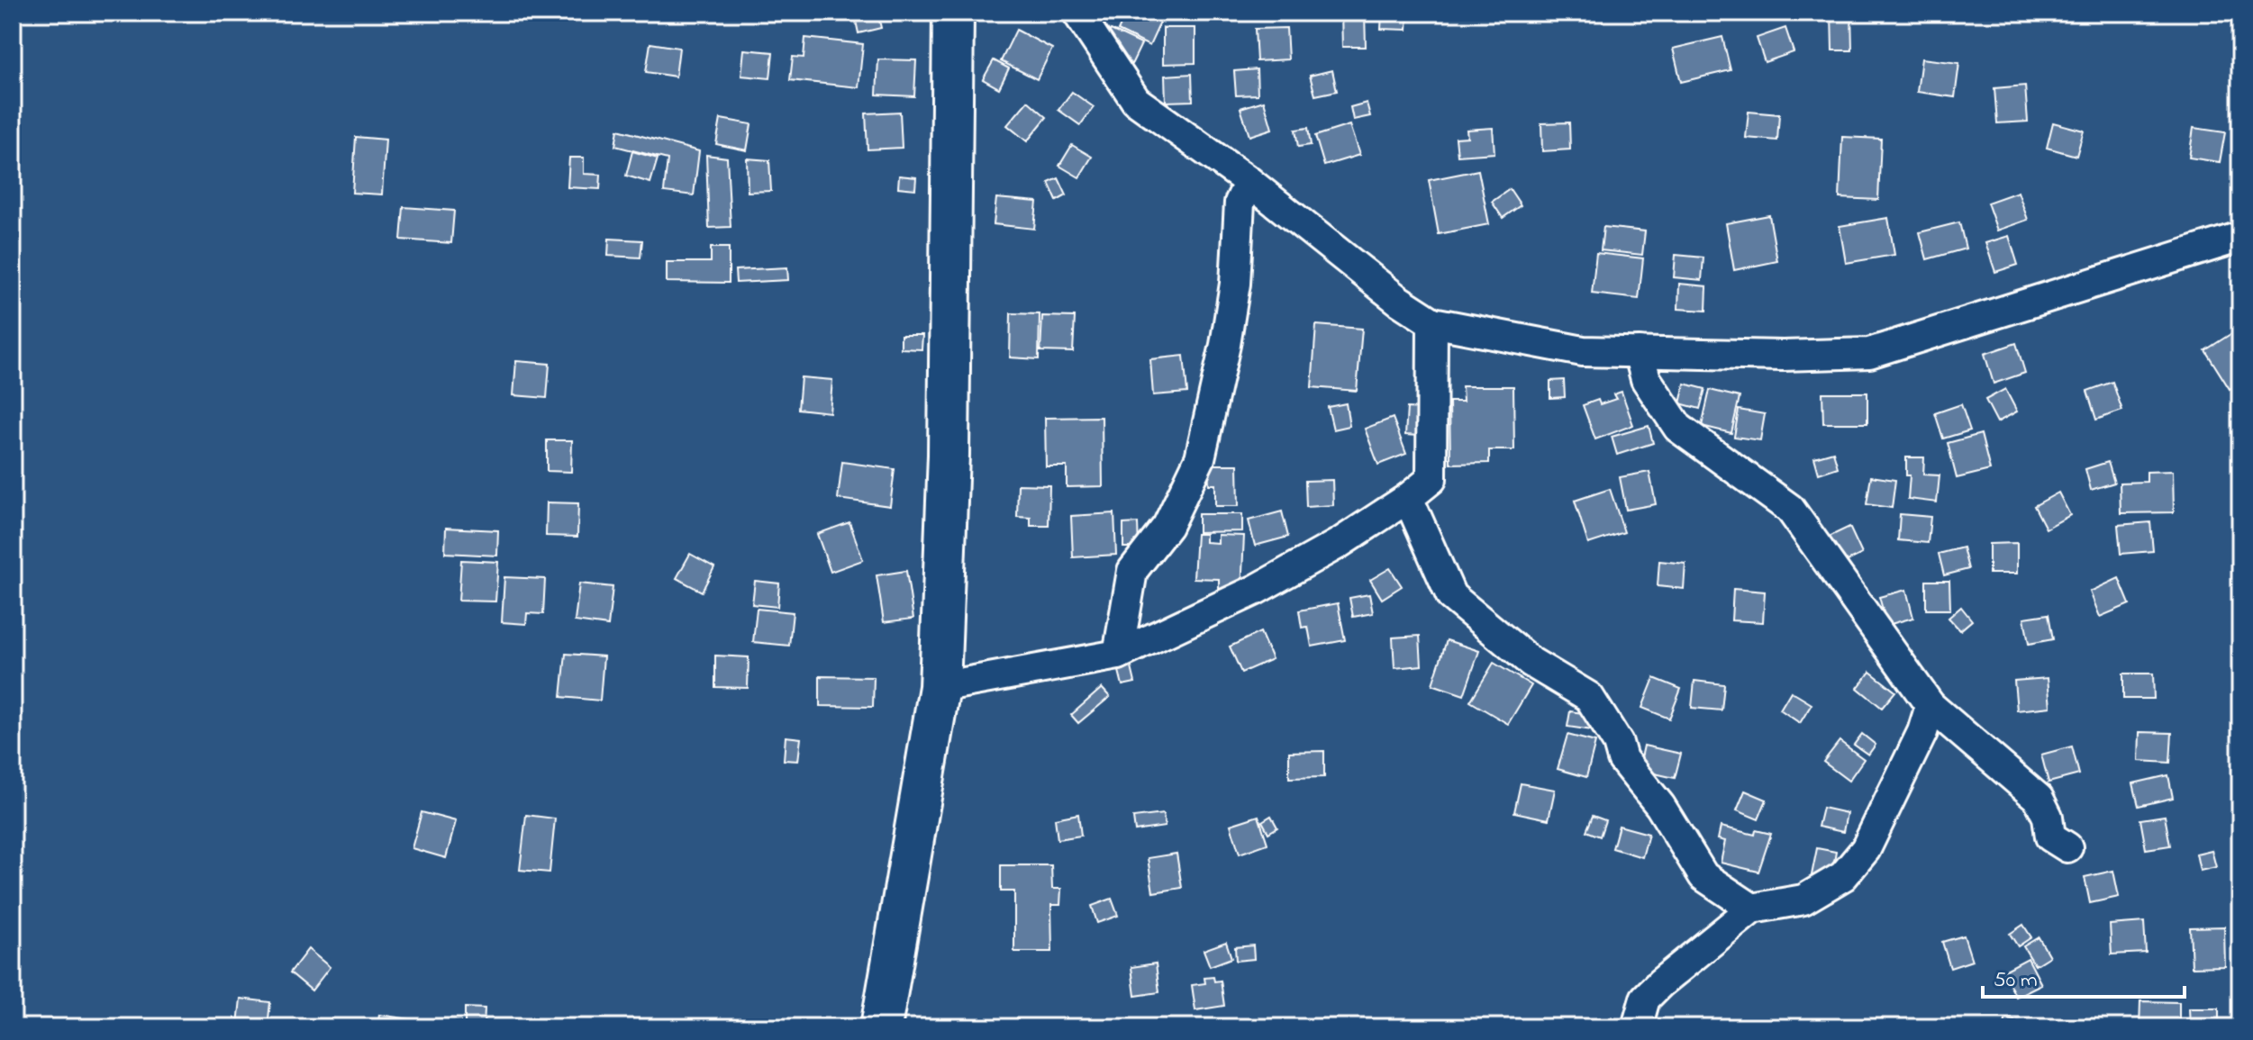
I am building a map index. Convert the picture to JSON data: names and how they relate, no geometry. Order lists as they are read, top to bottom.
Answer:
{
  "scale_bar": "50 m"
}
